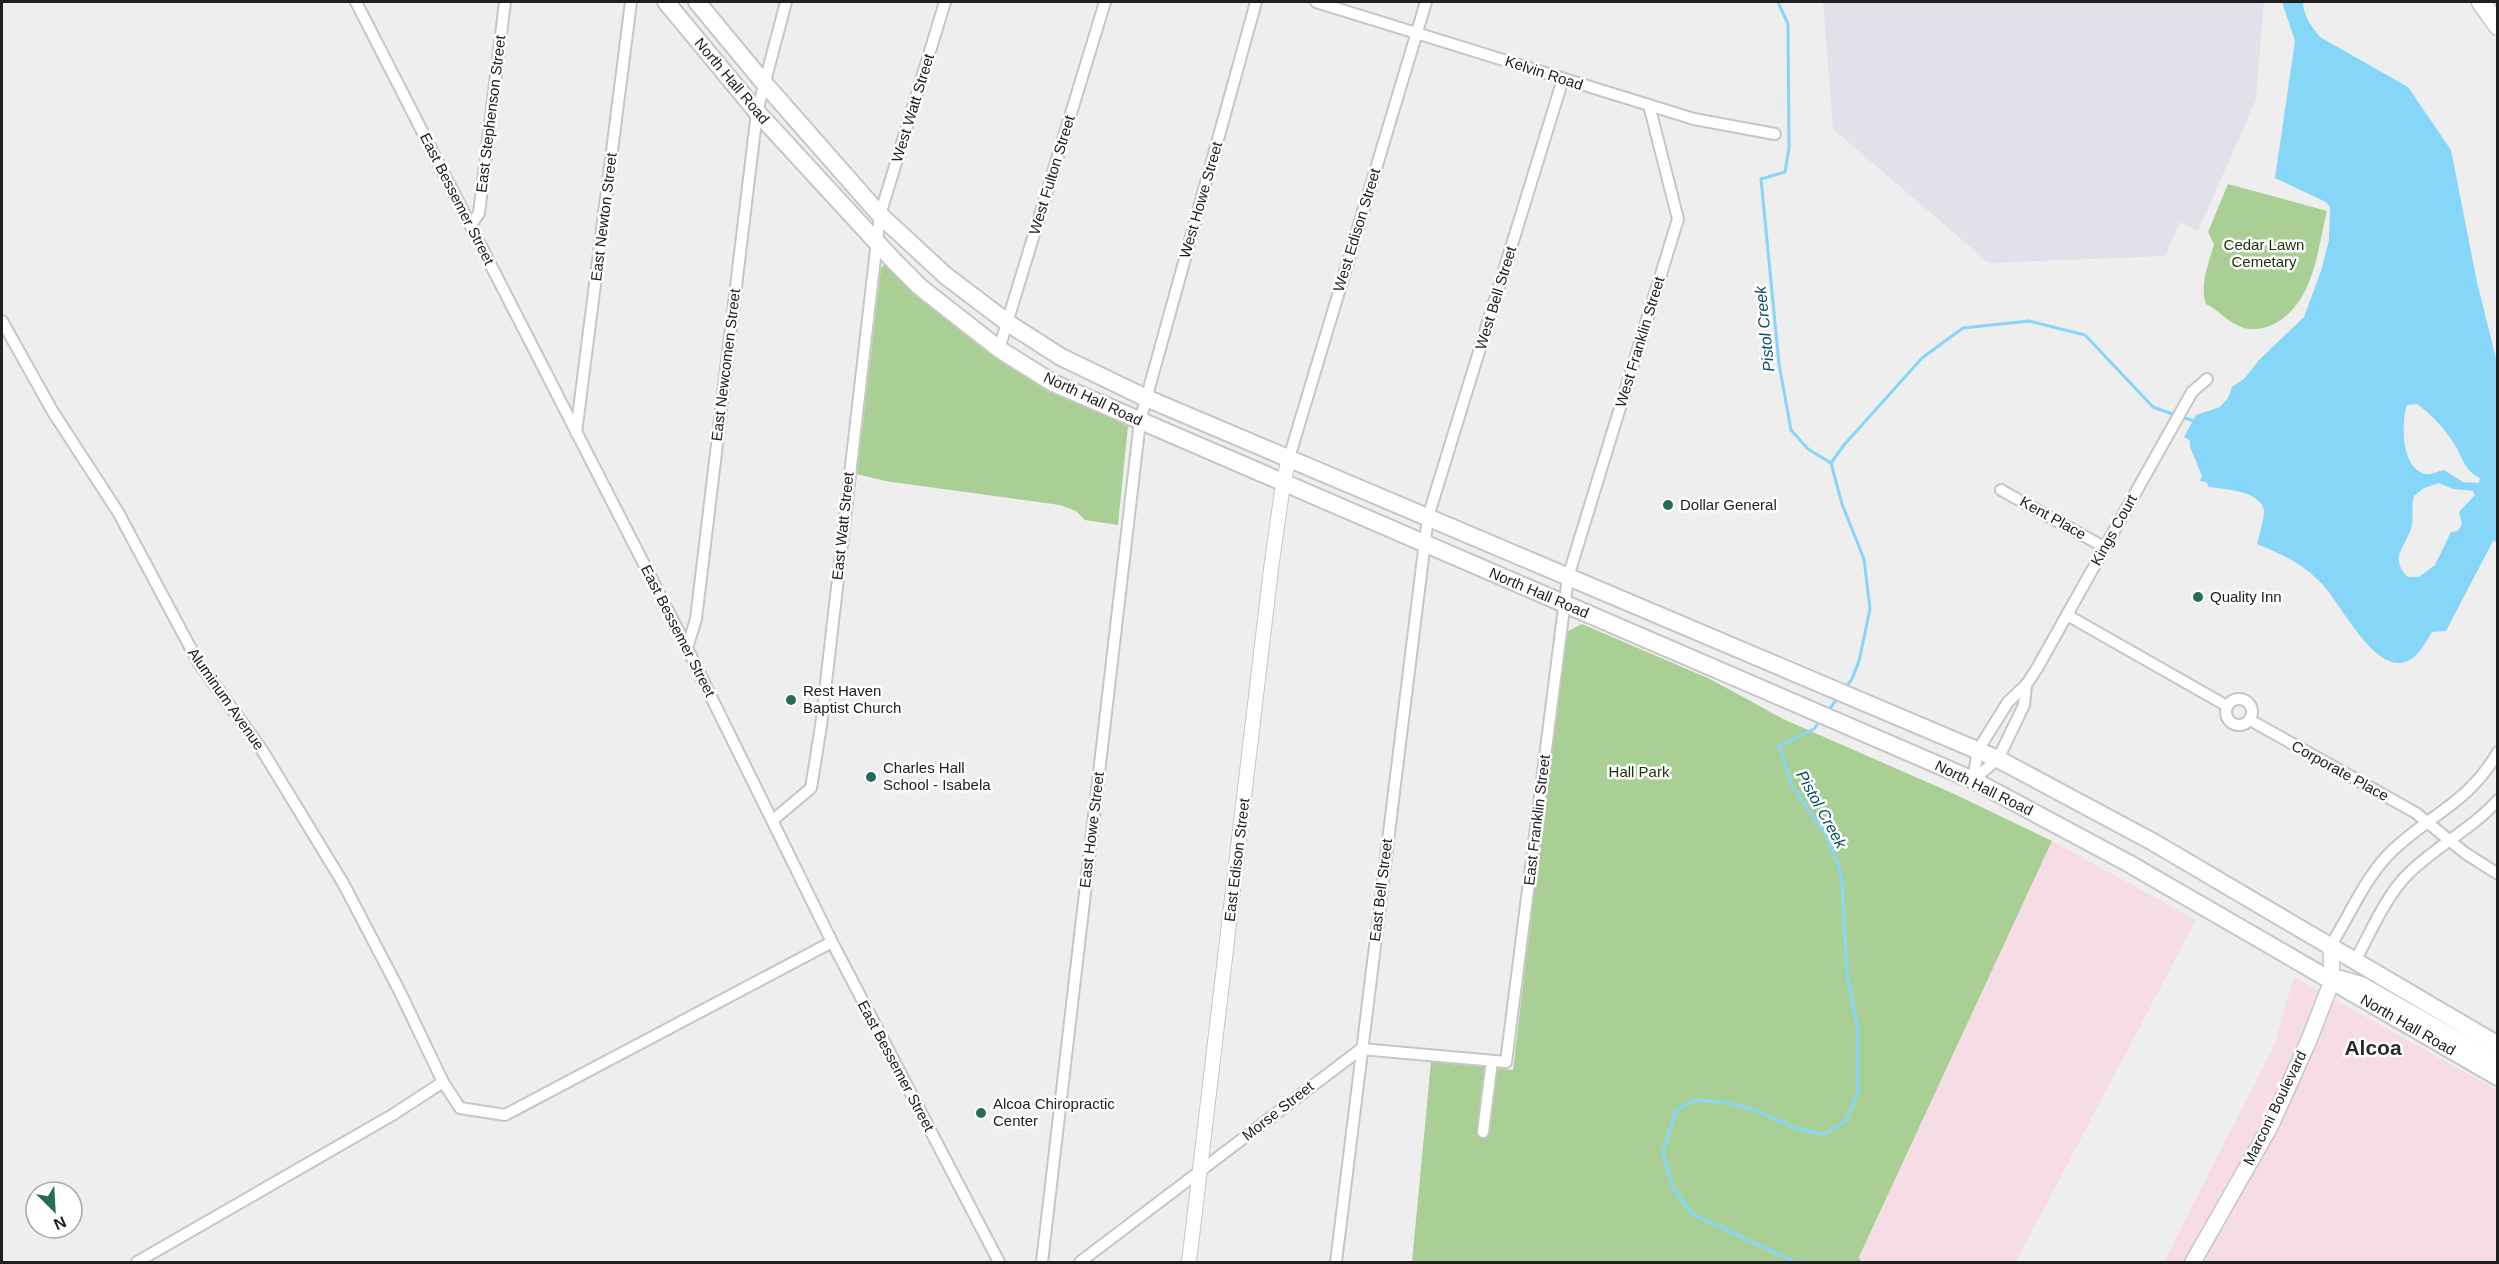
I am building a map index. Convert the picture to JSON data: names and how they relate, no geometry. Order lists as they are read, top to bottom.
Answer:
{
  "streets": {
    "main road": ["North Hall Road", "Marconi Boulevard"],
    "street": [
      "Kelvin Road",
      "West Watt Street",
      "East Stephenson Street",
      "West Fulton Street",
      "East Bessemer Street",
      "West Howe Street",
      "East Newton Street",
      "West Edison Street",
      "West Bell Street",
      "West Franklin Street",
      "East Newcomen Street",
      "Kent Place",
      "East Watt Street",
      "Kings Court",
      "Aluminum Avenue",
      "Corporate Place",
      "East Franklin Street",
      "East Howe Street",
      "East Edison Street",
      "East Bell Street",
      "Morse Street"
    ]
  },
  "crossings": [
    ["Kelvin Road", "West Edison Street"],
    ["Kelvin Road", "West Bell Street"],
    ["Kelvin Road", "West Franklin Street"],
    ["North Hall Road", "West Watt Street"],
    ["North Hall Road", "West Fulton Street"],
    ["North Hall Road", "West Howe Street"],
    ["North Hall Road", "West Edison Street"],
    ["North Hall Road", "West Bell Street"],
    ["North Hall Road", "West Franklin Street"],
    ["North Hall Road", "East Newcomen Street"],
    ["North Hall Road", "East Watt Street"],
    ["North Hall Road", "Kings Court"],
    ["North Hall Road", "East Franklin Street"],
    ["North Hall Road", "East Howe Street"],
    ["North Hall Road", "East Edison Street"],
    ["North Hall Road", "East Bell Street"],
    ["North Hall Road", "Marconi Boulevard"],
    ["West Watt Street", "East Watt Street"],
    ["East Stephenson Street", "East Bessemer Street"],
    ["East Bessemer Street", "East Newton Street"],
    ["East Bessemer Street", "East Newcomen Street"],
    ["East Bessemer Street", "East Watt Street"],
    ["East Bessemer Street", "Aluminum Avenue"],
    ["West Howe Street", "East Howe Street"],
    ["West Edison Street", "East Edison Street"],
    ["West Bell Street", "East Bell Street"],
    ["West Franklin Street", "East Franklin Street"],
    ["Kent Place", "Kings Court"],
    ["Kings Court", "Corporate Place"],
    ["East Edison Street", "Morse Street"],
    ["East Bell Street", "Morse Street"]
  ],
  "districts": ["Alcoa"],
  "water": ["Pistol Creek"],
  "parks": ["Cedar Lawn Cemetary", "Hall Park"],
  "places": [
    "Dollar General",
    "Quality Inn",
    "Rest Haven Baptist Church",
    "Charles Hall School - Isabela",
    "Alcoa Chiropractic Center"
  ],
  "north": "bottom right"
}
